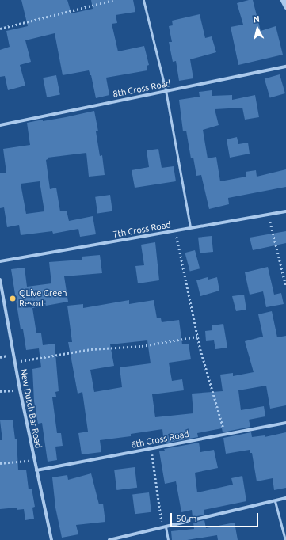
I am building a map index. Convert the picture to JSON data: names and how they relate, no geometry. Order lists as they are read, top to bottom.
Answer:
{
  "streets": {
    "street": [
      "8th Cross Road",
      "7th Cross Road",
      "New Dutch Bar Road",
      "6th Cross Road"
    ]
  },
  "crossings": [
    ["New Dutch Bar Road", "6th Cross Road"]
  ],
  "places": ["QLive Green Resort"],
  "scale_bar": "50 m",
  "north": "top"
}
